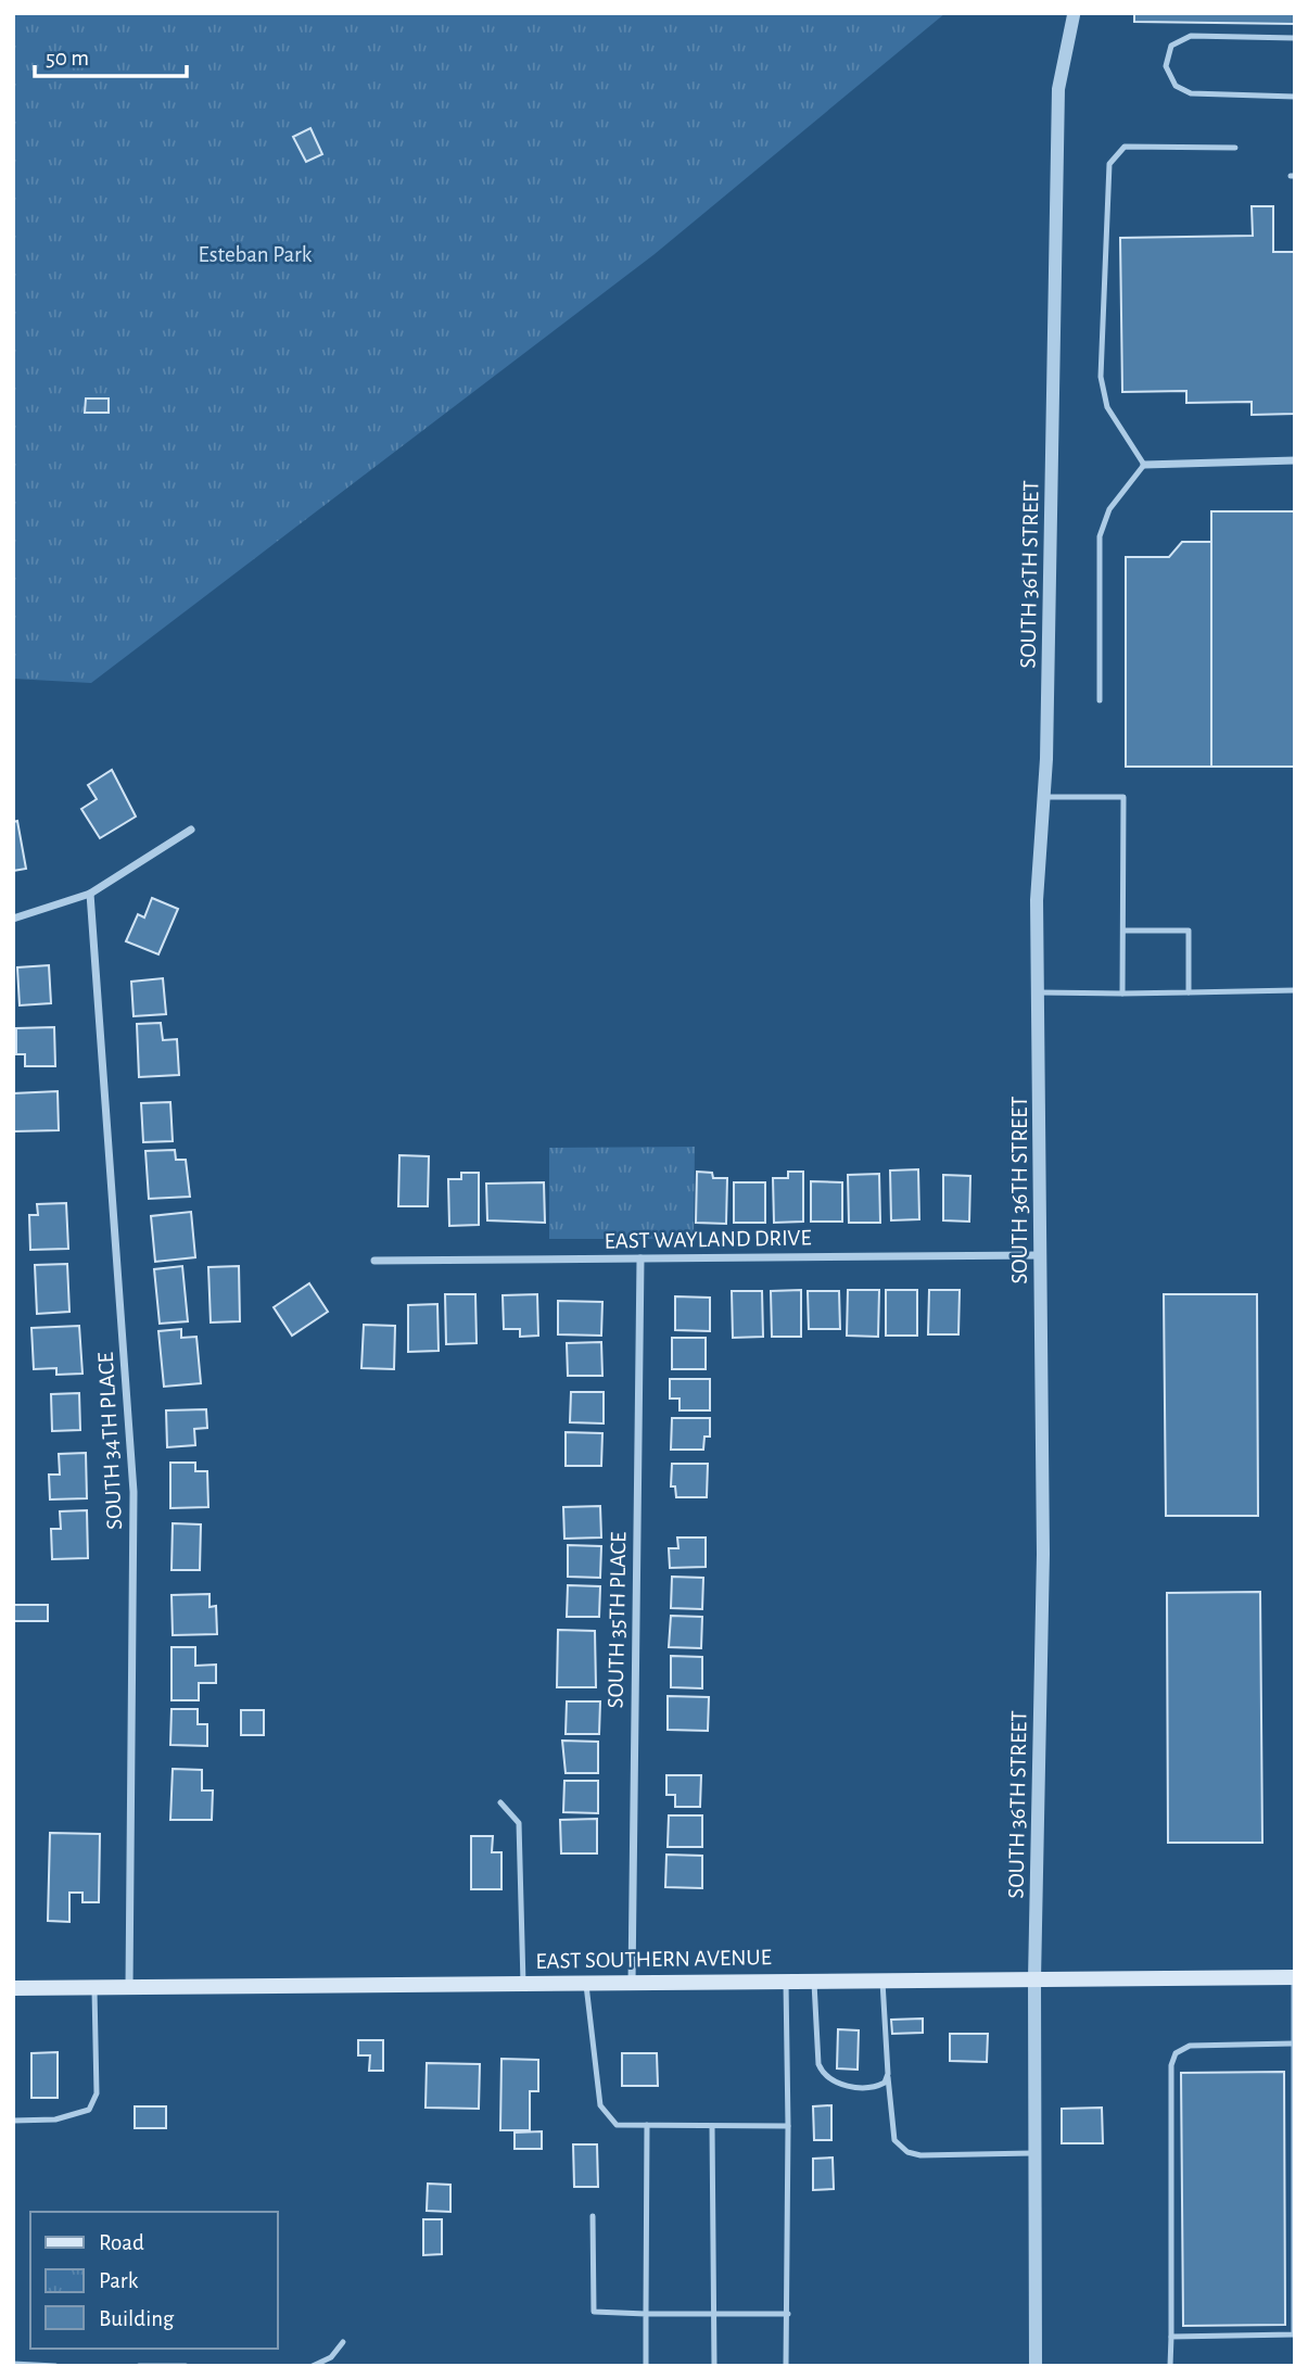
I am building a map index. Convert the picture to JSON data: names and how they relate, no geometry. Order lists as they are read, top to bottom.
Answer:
{
  "streets": {
    "main road": ["EAST SOUTHERN AVENUE"],
    "street": [
      "SOUTH 36TH STREET",
      "EAST WAYLAND DRIVE",
      "SOUTH 34TH PLACE",
      "SOUTH 35TH PLACE"
    ]
  },
  "crossings": [
    ["SOUTH 36TH STREET", "EAST WAYLAND DRIVE"],
    ["SOUTH 36TH STREET", "EAST SOUTHERN AVENUE"],
    ["EAST WAYLAND DRIVE", "SOUTH 35TH PLACE"],
    ["SOUTH 34TH PLACE", "EAST SOUTHERN AVENUE"],
    ["SOUTH 35TH PLACE", "EAST SOUTHERN AVENUE"]
  ],
  "parks": ["Esteban Park"],
  "legend": ["Road", "Park", "Building"],
  "scale_bar": "50 m"
}
